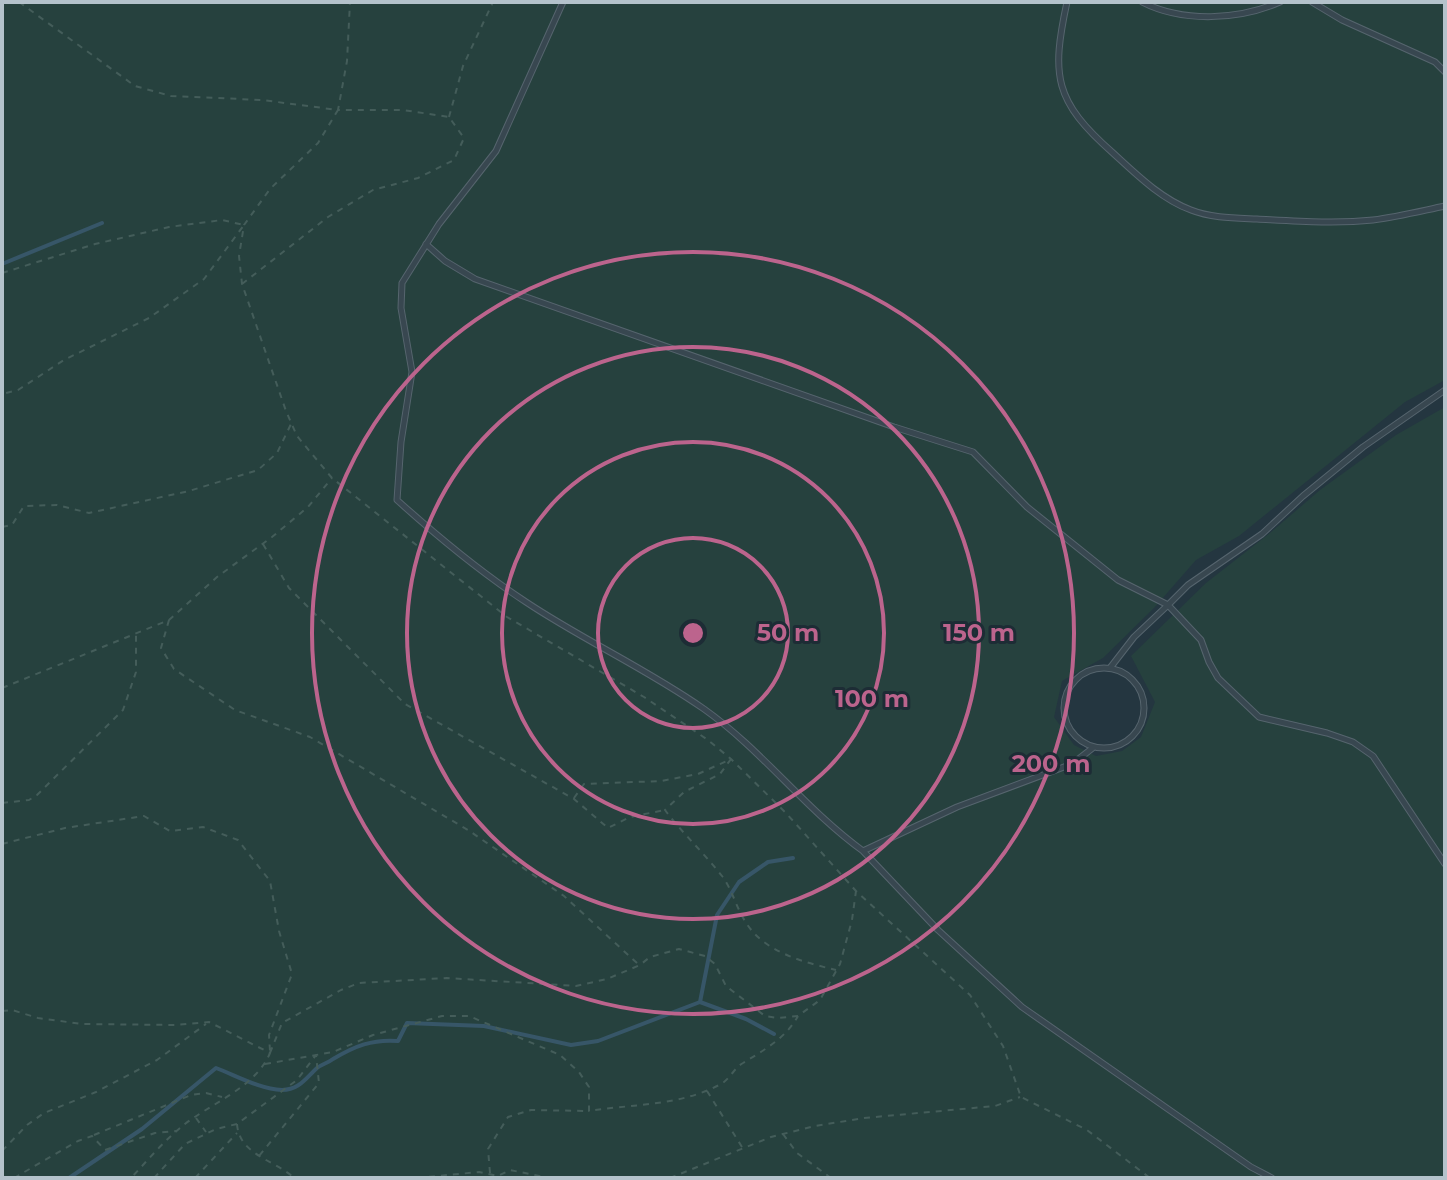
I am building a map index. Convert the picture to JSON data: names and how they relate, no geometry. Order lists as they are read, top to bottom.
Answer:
{
  "rings": [
    "50 m",
    "150 m",
    "100 m",
    "200 m"
  ]
}
